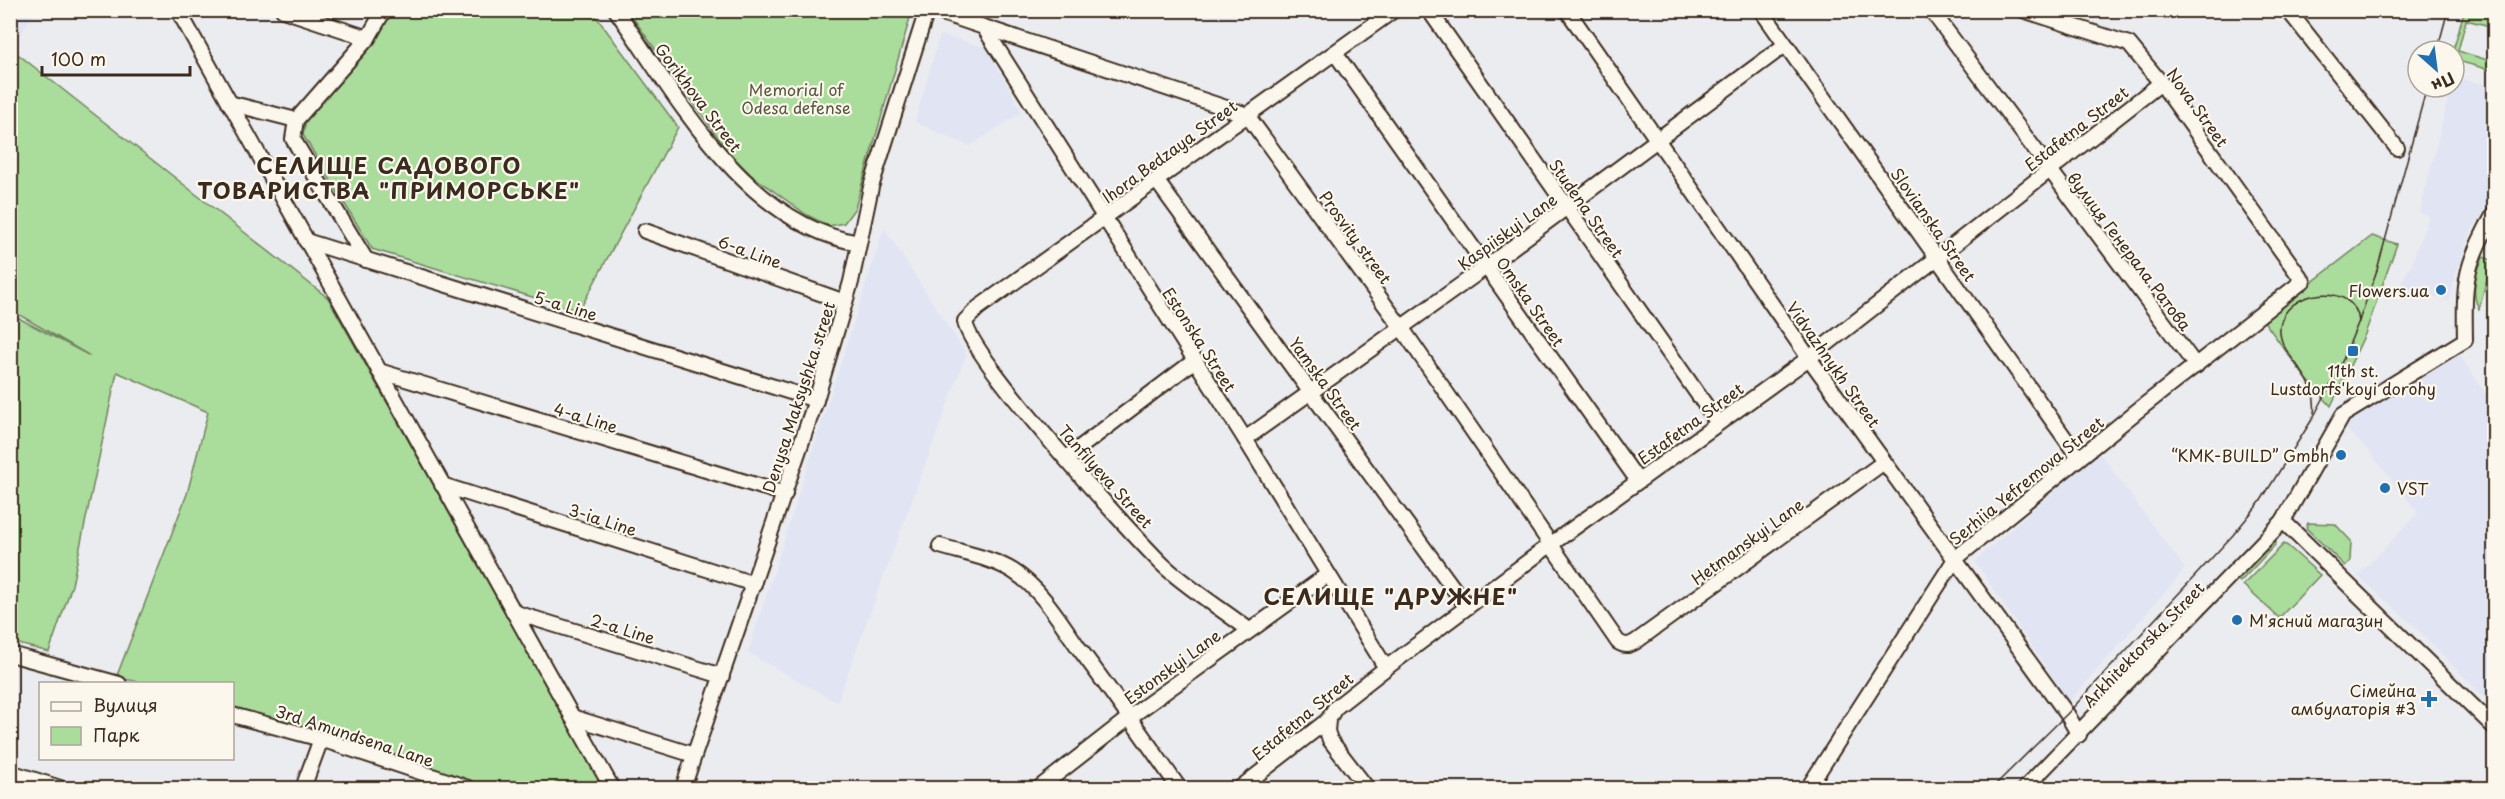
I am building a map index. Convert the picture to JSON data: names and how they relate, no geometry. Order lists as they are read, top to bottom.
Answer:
{
  "streets": {
    "street": [
      "Gorikhova Street",
      "Nova Street",
      "Estafetna Street",
      "Ihora Bedzaya Street",
      "Studena Street",
      "Slovianska Street",
      "Kaspiiskyi Lane",
      "Prosvity street",
      "6-a Line",
      "вулиця Генерала Ратова",
      "Omska Street",
      "5-a Line",
      "Estonska Street",
      "Vidvazhnykh Street",
      "Yamska Street",
      "Denysa Maksyshka street",
      "4-a Line",
      "Tanfilyeva Street",
      "Serhiia Yefremova Street",
      "3-ia Line",
      "Hetmanskyi Lane",
      "2-a Line",
      "Arkhitektorska Street",
      "Estonskyi Lane",
      "3rd Amundsena Lane"
    ]
  },
  "crossings": [
    ["Gorikhova Street", "Denysa Maksyshka street"],
    ["Nova Street", "Estafetna Street"],
    ["Nova Street", "Serhiia Yefremova Street"],
    ["Estafetna Street", "Studena Street"],
    ["Estafetna Street", "Slovianska Street"],
    ["Estafetna Street", "Prosvity street"],
    ["Estafetna Street", "вулиця Генерала Ратова"],
    ["Estafetna Street", "Omska Street"],
    ["Estafetna Street", "Estonska Street"],
    ["Estafetna Street", "Vidvazhnykh Street"],
    ["Estafetna Street", "Yamska Street"],
    ["Ihora Bedzaya Street", "Prosvity street"],
    ["Ihora Bedzaya Street", "Omska Street"],
    ["Ihora Bedzaya Street", "Estonska Street"],
    ["Ihora Bedzaya Street", "Yamska Street"],
    ["Ihora Bedzaya Street", "Tanfilyeva Street"],
    ["Studena Street", "Kaspiiskyi Lane"],
    ["Slovianska Street", "Kaspiiskyi Lane"],
    ["Slovianska Street", "Serhiia Yefremova Street"],
    ["Kaspiiskyi Lane", "Prosvity street"],
    ["Kaspiiskyi Lane", "Omska Street"],
    ["Kaspiiskyi Lane", "Estonska Street"],
    ["Kaspiiskyi Lane", "Vidvazhnykh Street"],
    ["Kaspiiskyi Lane", "Yamska Street"],
    ["Prosvity street", "Hetmanskyi Lane"],
    ["6-a Line", "Denysa Maksyshka street"],
    ["вулиця Генерала Ратова", "Serhiia Yefremova Street"],
    ["5-a Line", "Denysa Maksyshka street"],
    ["Estonska Street", "Estonskyi Lane"],
    ["Vidvazhnykh Street", "Serhiia Yefremova Street"],
    ["Vidvazhnykh Street", "Hetmanskyi Lane"],
    ["Vidvazhnykh Street", "Arkhitektorska Street"],
    ["Denysa Maksyshka street", "4-a Line"],
    ["Denysa Maksyshka street", "3-ia Line"],
    ["Denysa Maksyshka street", "2-a Line"],
    ["Tanfilyeva Street", "Estonskyi Lane"]
  ],
  "districts": ["СЕЛИЩЕ САДОВОГО ТОВАРИСТВА \"ПРИМОРСЬКЕ\"", "СЕЛИЩЕ \"ДРУЖНЕ\""],
  "parks": ["Memorial of Odesa defense"],
  "places": {
    "other": [
      "Flowers.ua",
      "“KMK-BUILD” Gmbh",
      "VST",
      "М'ясний магазин"
    ],
    "transit": ["11th st. Lustdorfs'koyi dorohy"],
    "health": ["Сімейна амбулаторія #3"]
  },
  "legend": ["Вулиця", "Парк"],
  "scale_bar": "100 m",
  "north": "bottom right"
}
